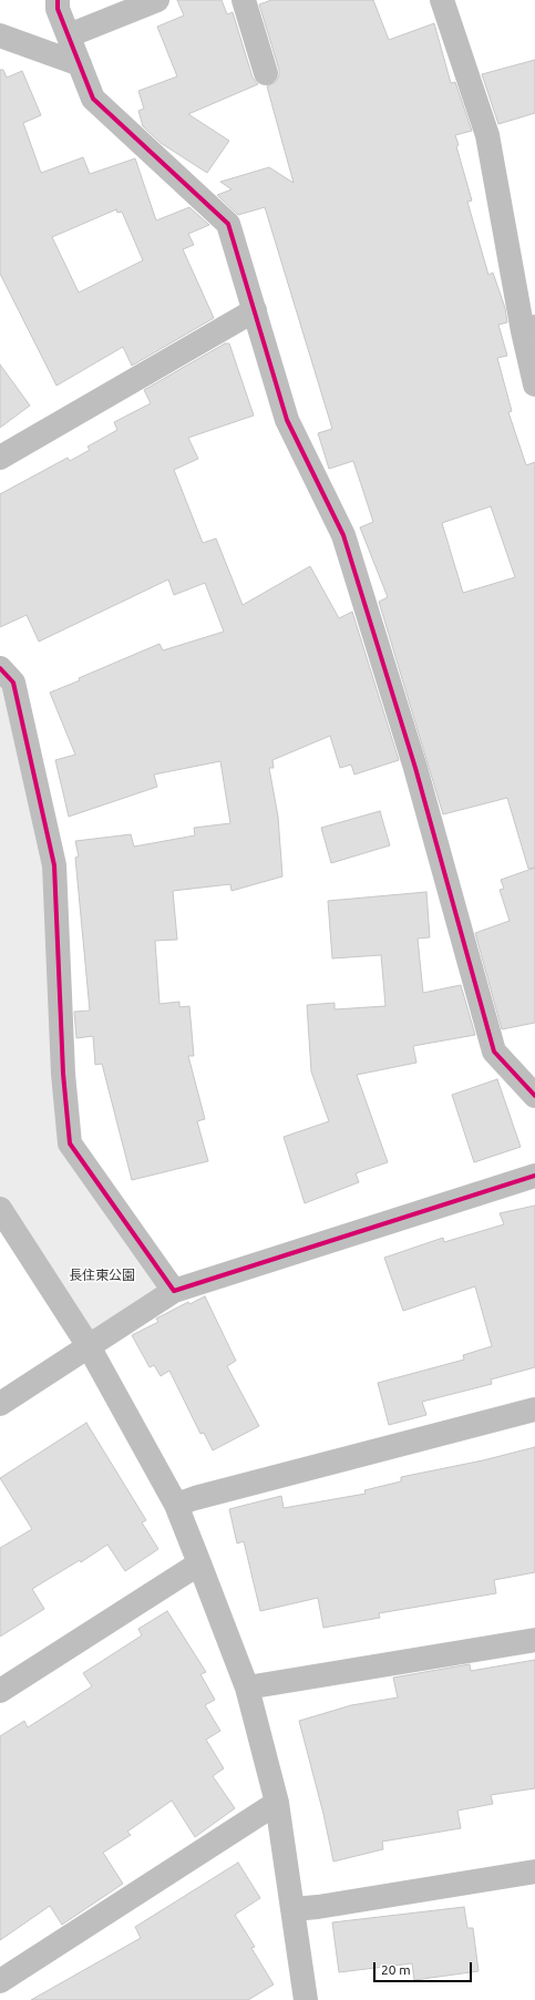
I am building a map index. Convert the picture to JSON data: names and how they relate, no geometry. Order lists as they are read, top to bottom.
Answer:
{
  "parks": ["長住東公園"],
  "scale_bar": "20 m"
}
